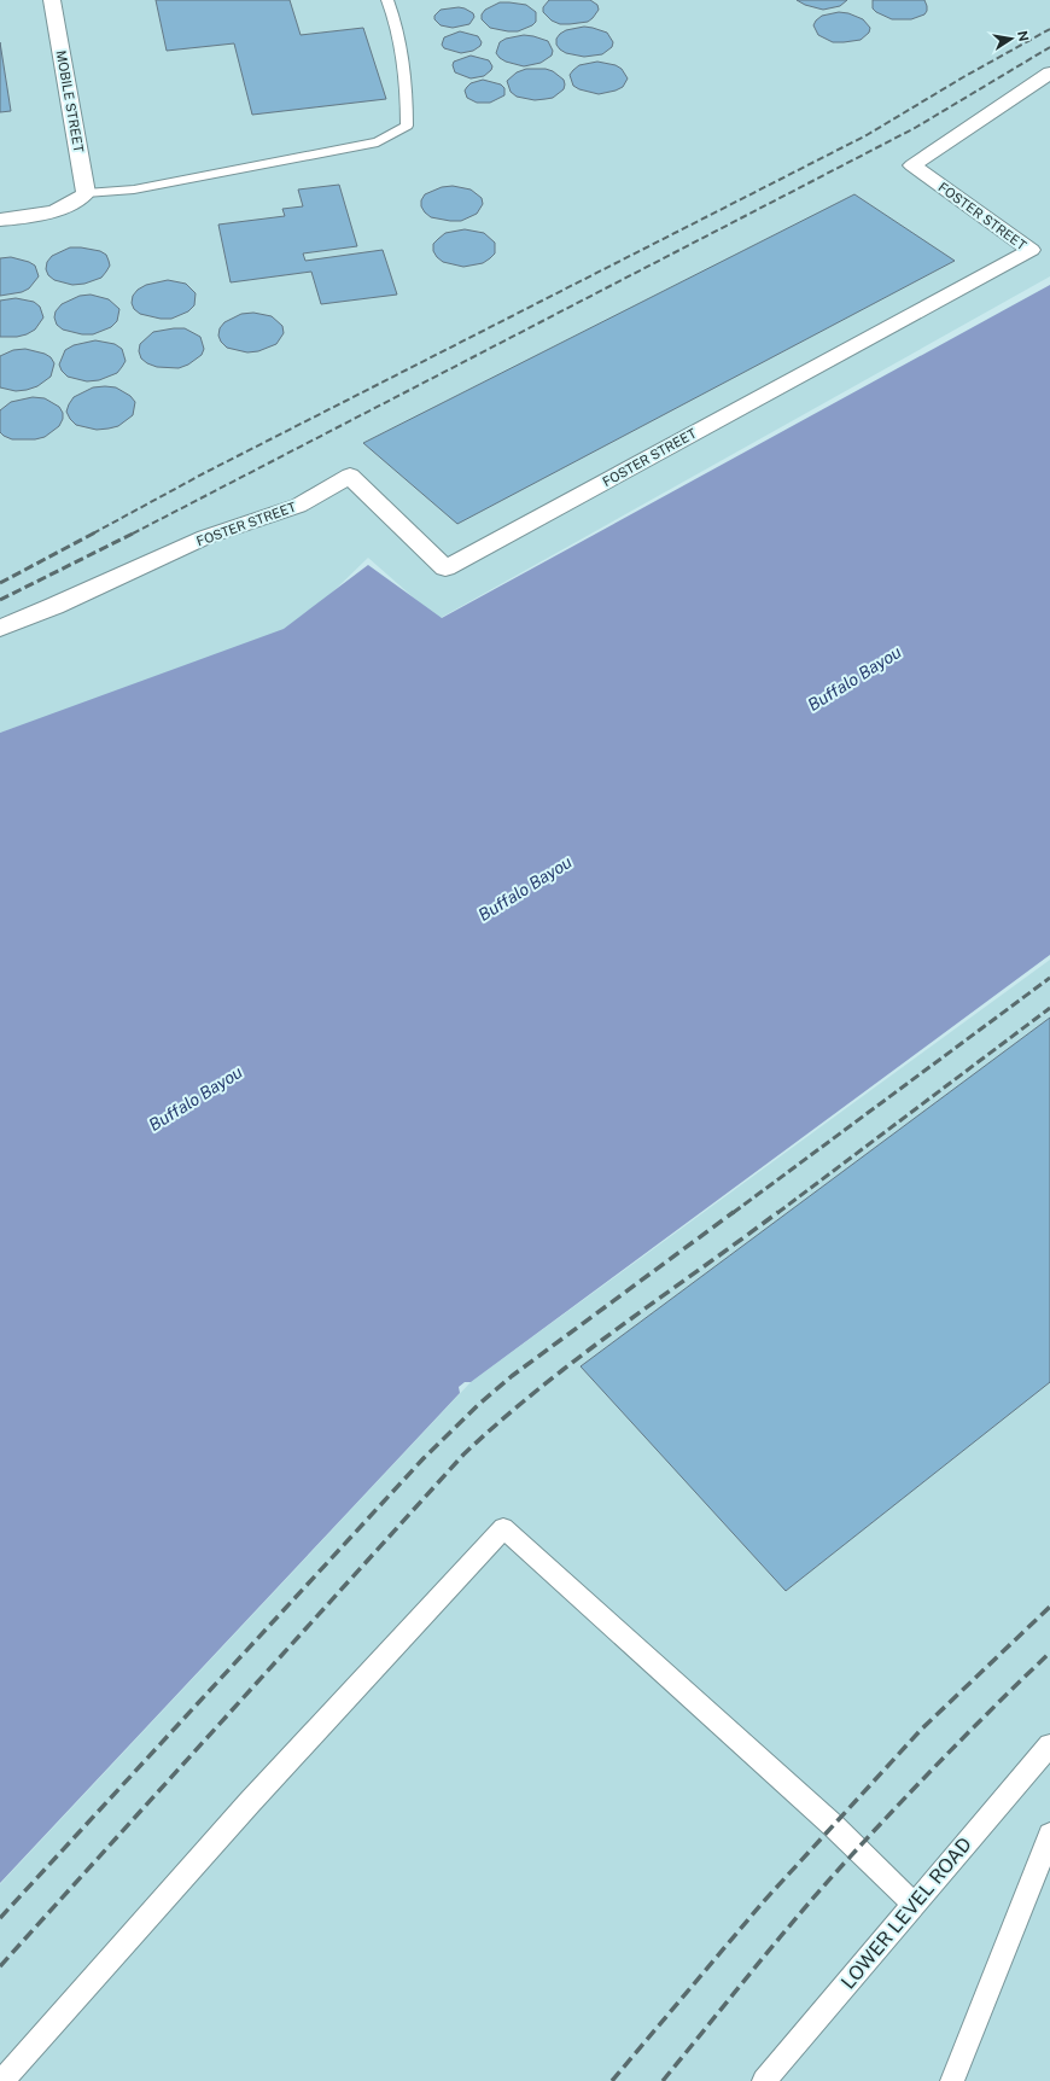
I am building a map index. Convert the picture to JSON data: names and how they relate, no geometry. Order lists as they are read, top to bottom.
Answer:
{
  "streets": {
    "street": ["MOBILE STREET", "FOSTER STREET"],
    "lane": ["LOWER LEVEL ROAD"]
  },
  "water": ["Buffalo Bayou"],
  "north": "right"
}
